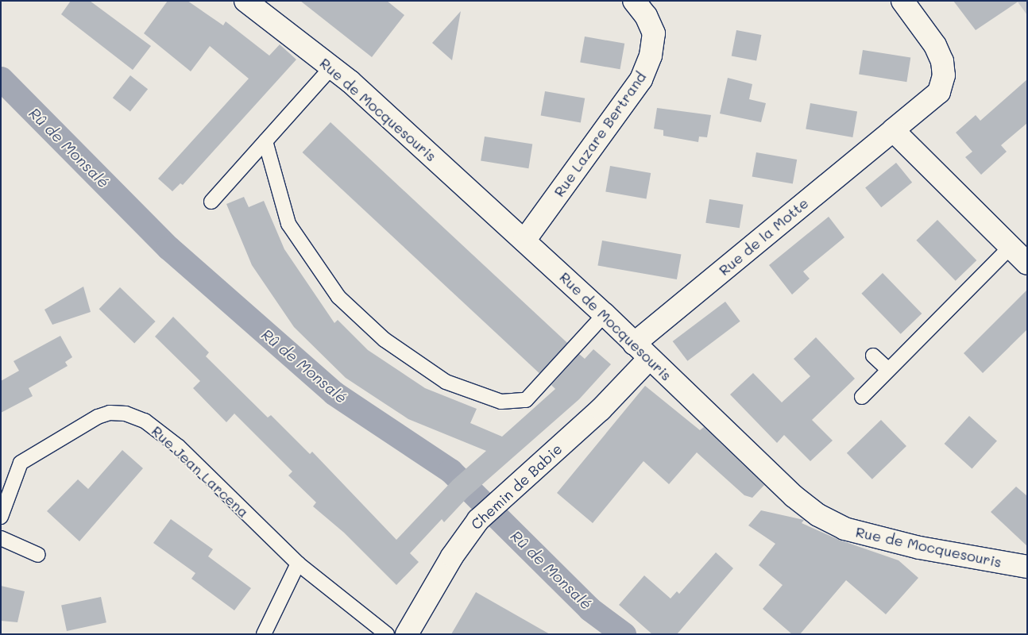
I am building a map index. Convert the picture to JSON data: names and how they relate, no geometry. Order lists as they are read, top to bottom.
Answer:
{
  "streets": {
    "street": [
      "Rue de Mocquesouris",
      "Rue Lazare Bertrand",
      "Rue de la Motte",
      "Chemin de Babie"
    ],
    "lane": ["Rue Jean Larcena"]
  },
  "crossings": [
    ["Rue de Mocquesouris", "Rue Lazare Bertrand"],
    ["Rue de Mocquesouris", "Rue de la Motte"],
    ["Rue de Mocquesouris", "Chemin de Babie"]
  ],
  "water": ["Rû de Monsalé"]
}
